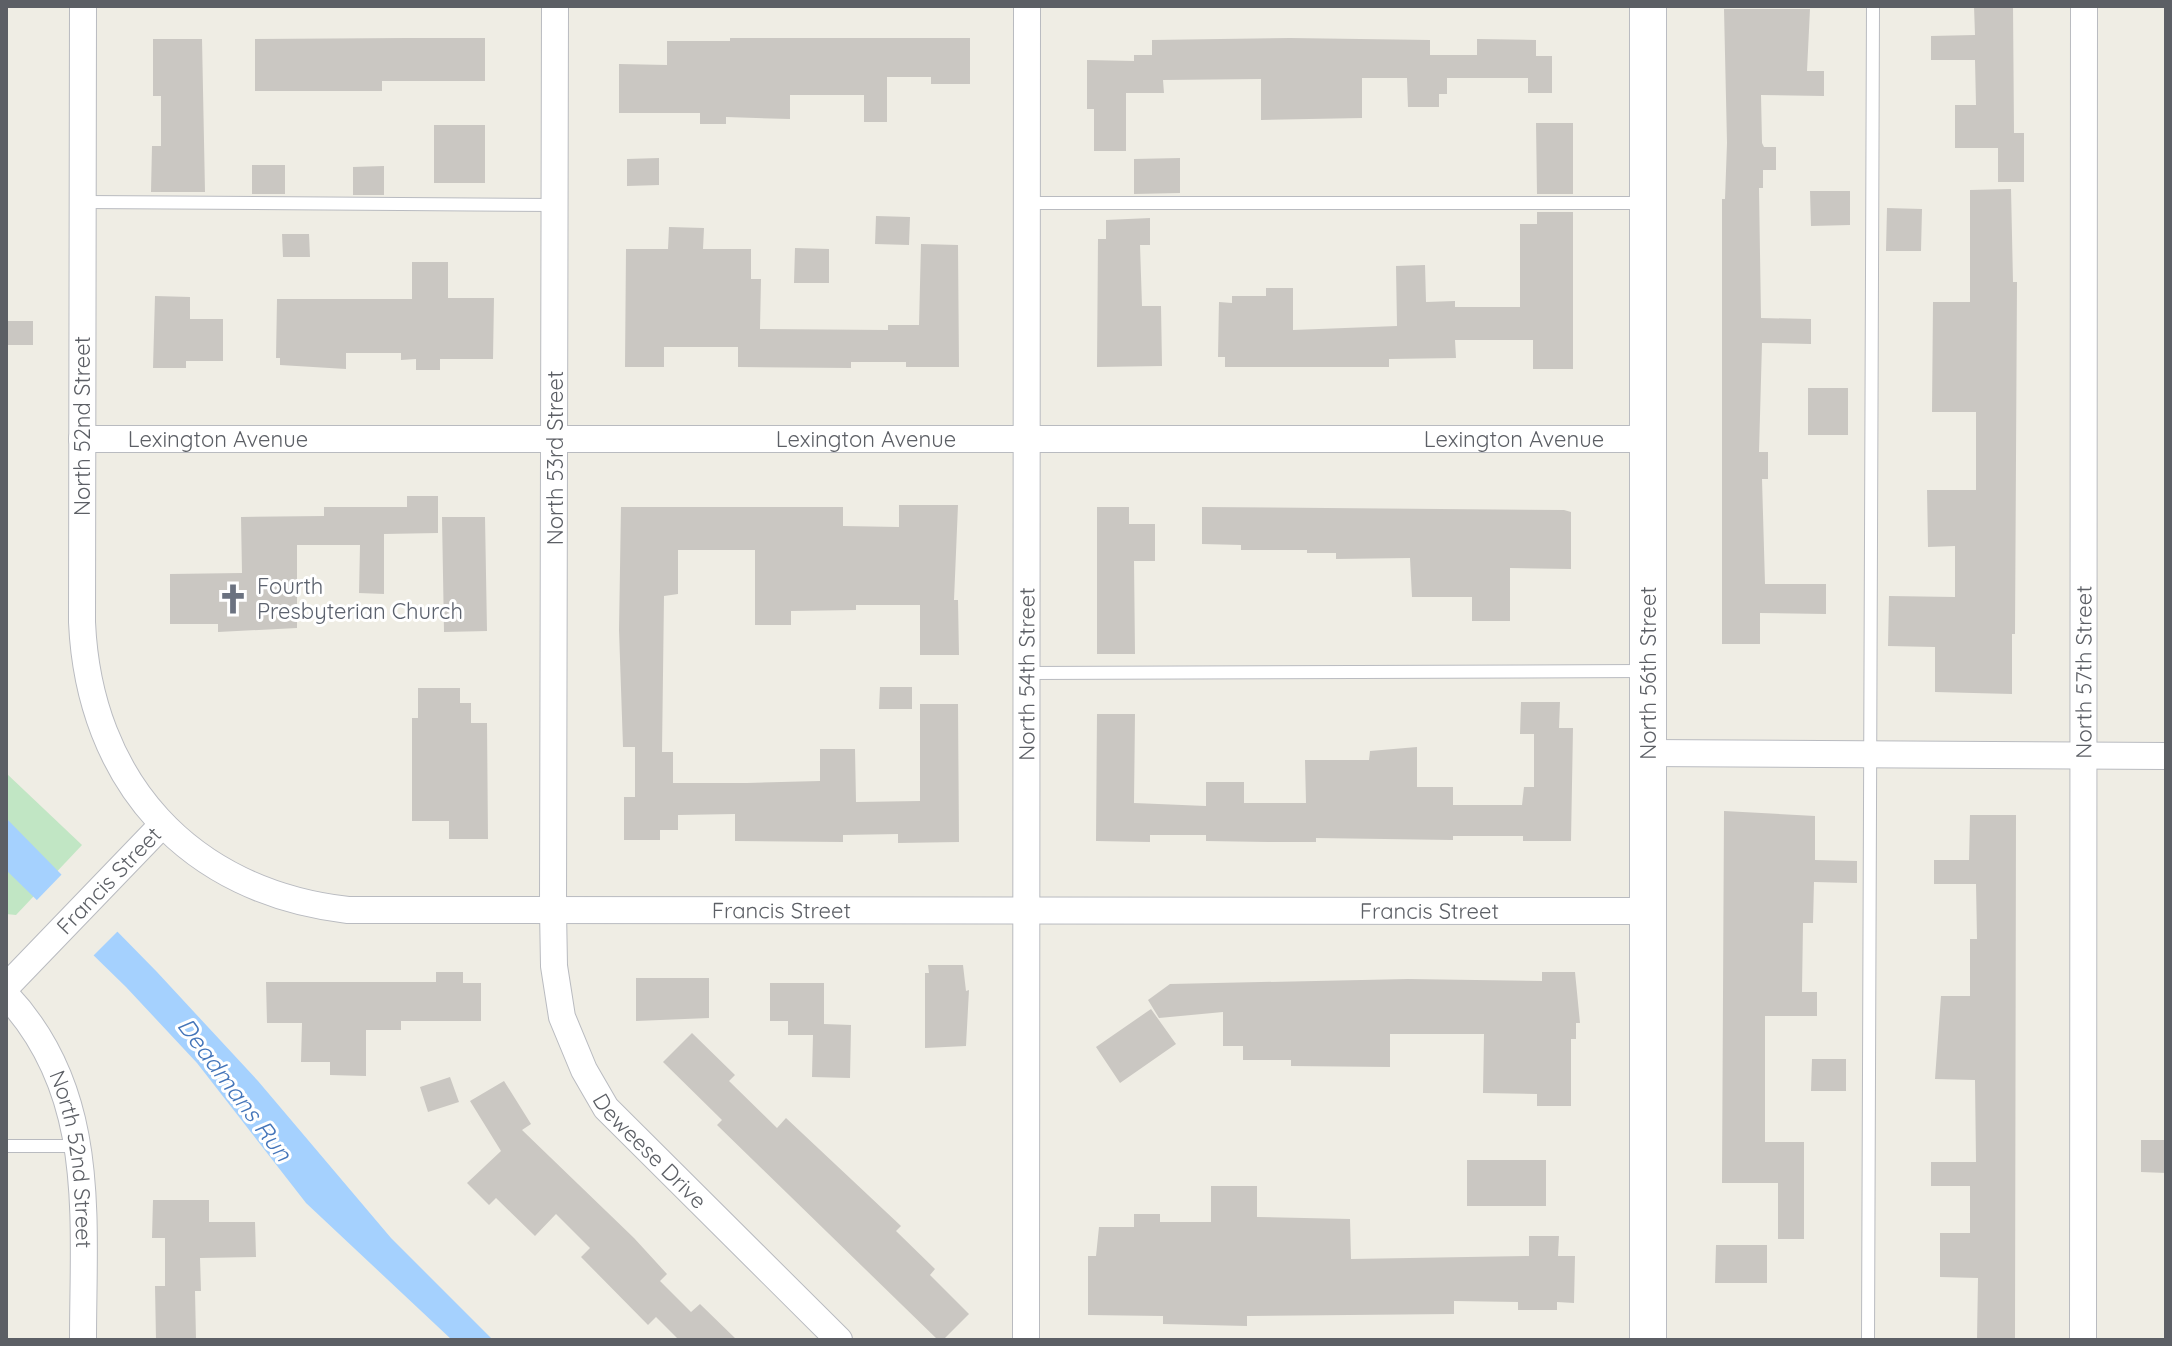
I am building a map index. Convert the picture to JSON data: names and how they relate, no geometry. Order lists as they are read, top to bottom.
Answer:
{
  "streets": {
    "main road": ["North 56th Street"],
    "street": [
      "North 52nd Street",
      "Lexington Avenue",
      "North 53rd Street",
      "North 54th Street",
      "North 57th Street",
      "Francis Street",
      "Deweese Drive"
    ]
  },
  "crossings": [
    ["North 52nd Street", "Lexington Avenue"],
    ["North 52nd Street", "Francis Street"],
    ["Lexington Avenue", "North 53rd Street"],
    ["Lexington Avenue", "North 54th Street"],
    ["Lexington Avenue", "North 56th Street"],
    ["North 53rd Street", "Francis Street"],
    ["North 53rd Street", "Deweese Drive"],
    ["North 54th Street", "Francis Street"],
    ["North 56th Street", "Francis Street"],
    ["Francis Street", "Deweese Drive"]
  ],
  "water": ["Deadmans Run"],
  "places": {
    "church": ["Fourth Presbyterian Church"]
  }
}
